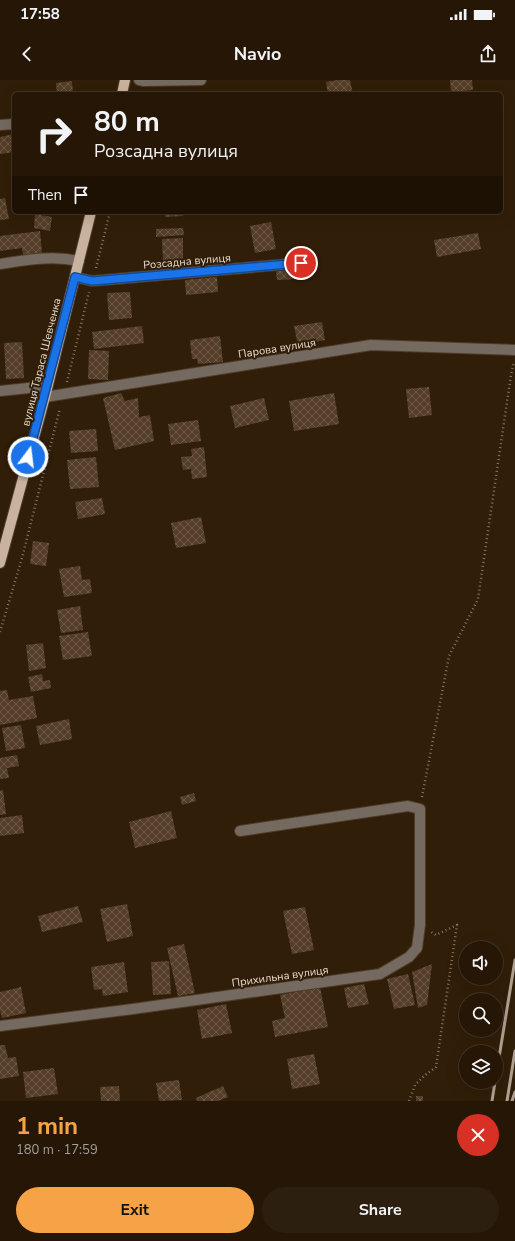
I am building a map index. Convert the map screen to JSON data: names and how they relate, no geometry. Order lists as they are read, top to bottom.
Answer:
{
  "streets": {
    "main road": ["вулиця Тараса Шевченка"],
    "street": ["Розсадна вулиця", "Парова вулиця", "Прихильна вулиця"]
  },
  "crossings": [
    ["Розсадна вулиця", "вулиця Тараса Шевченка"],
    ["Парова вулиця", "вулиця Тараса Шевченка"]
  ],
  "page": {
    "status": "17:58",
    "header": "Navio",
    "turn": ["80 m", "Розсадна вулиця"],
    "then": "Then",
    "heading": ["1 min", "180 m · 17:59"],
    "buttons": ["Exit", "Share"]
  }
}
